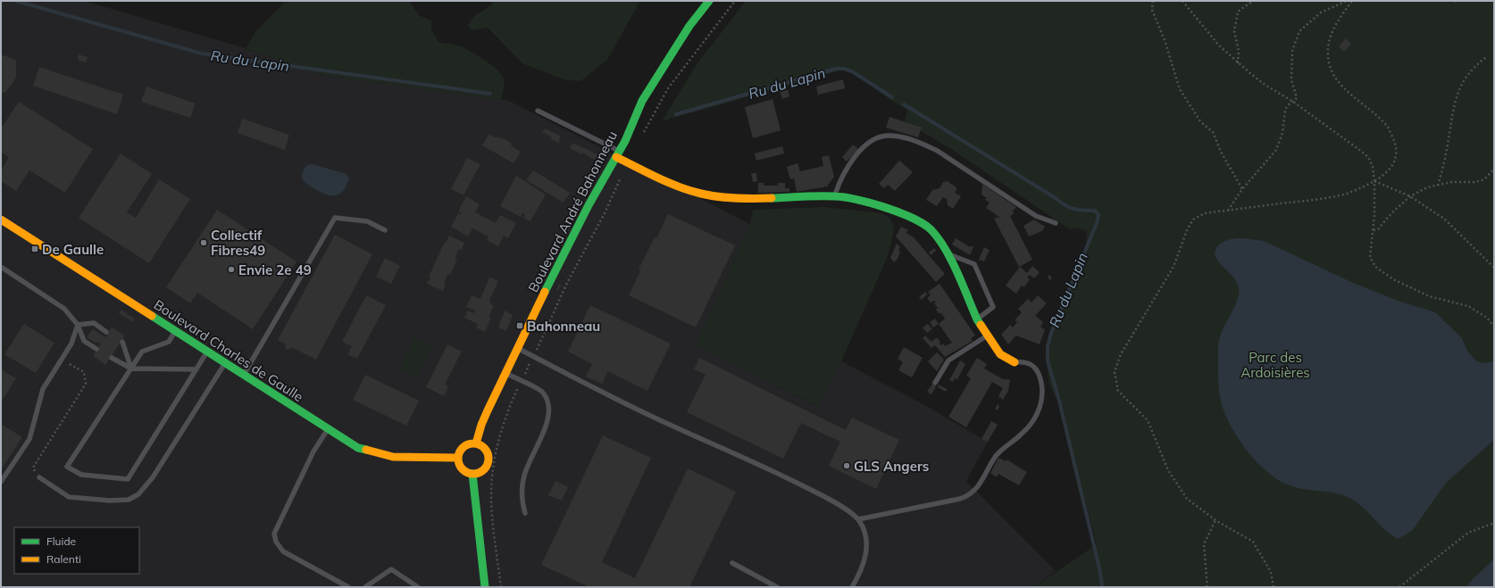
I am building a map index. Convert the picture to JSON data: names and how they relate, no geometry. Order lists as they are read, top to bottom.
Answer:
{
  "streets": {
    "street": ["Boulevard André Bahonneau", "Boulevard Charles de Gaulle"]
  },
  "crossings": [
    ["Boulevard André Bahonneau", "Boulevard Charles de Gaulle"]
  ],
  "water": ["Ru du Lapin"],
  "parks": ["Parc des Ardoisières"],
  "places": {
    "other": ["Collectif Fibres49", "Envie 2e 49", "GLS Angers"],
    "transit": ["De Gaulle", "Bahonneau"]
  },
  "legend": ["Fluide", "Ralenti"]
}
